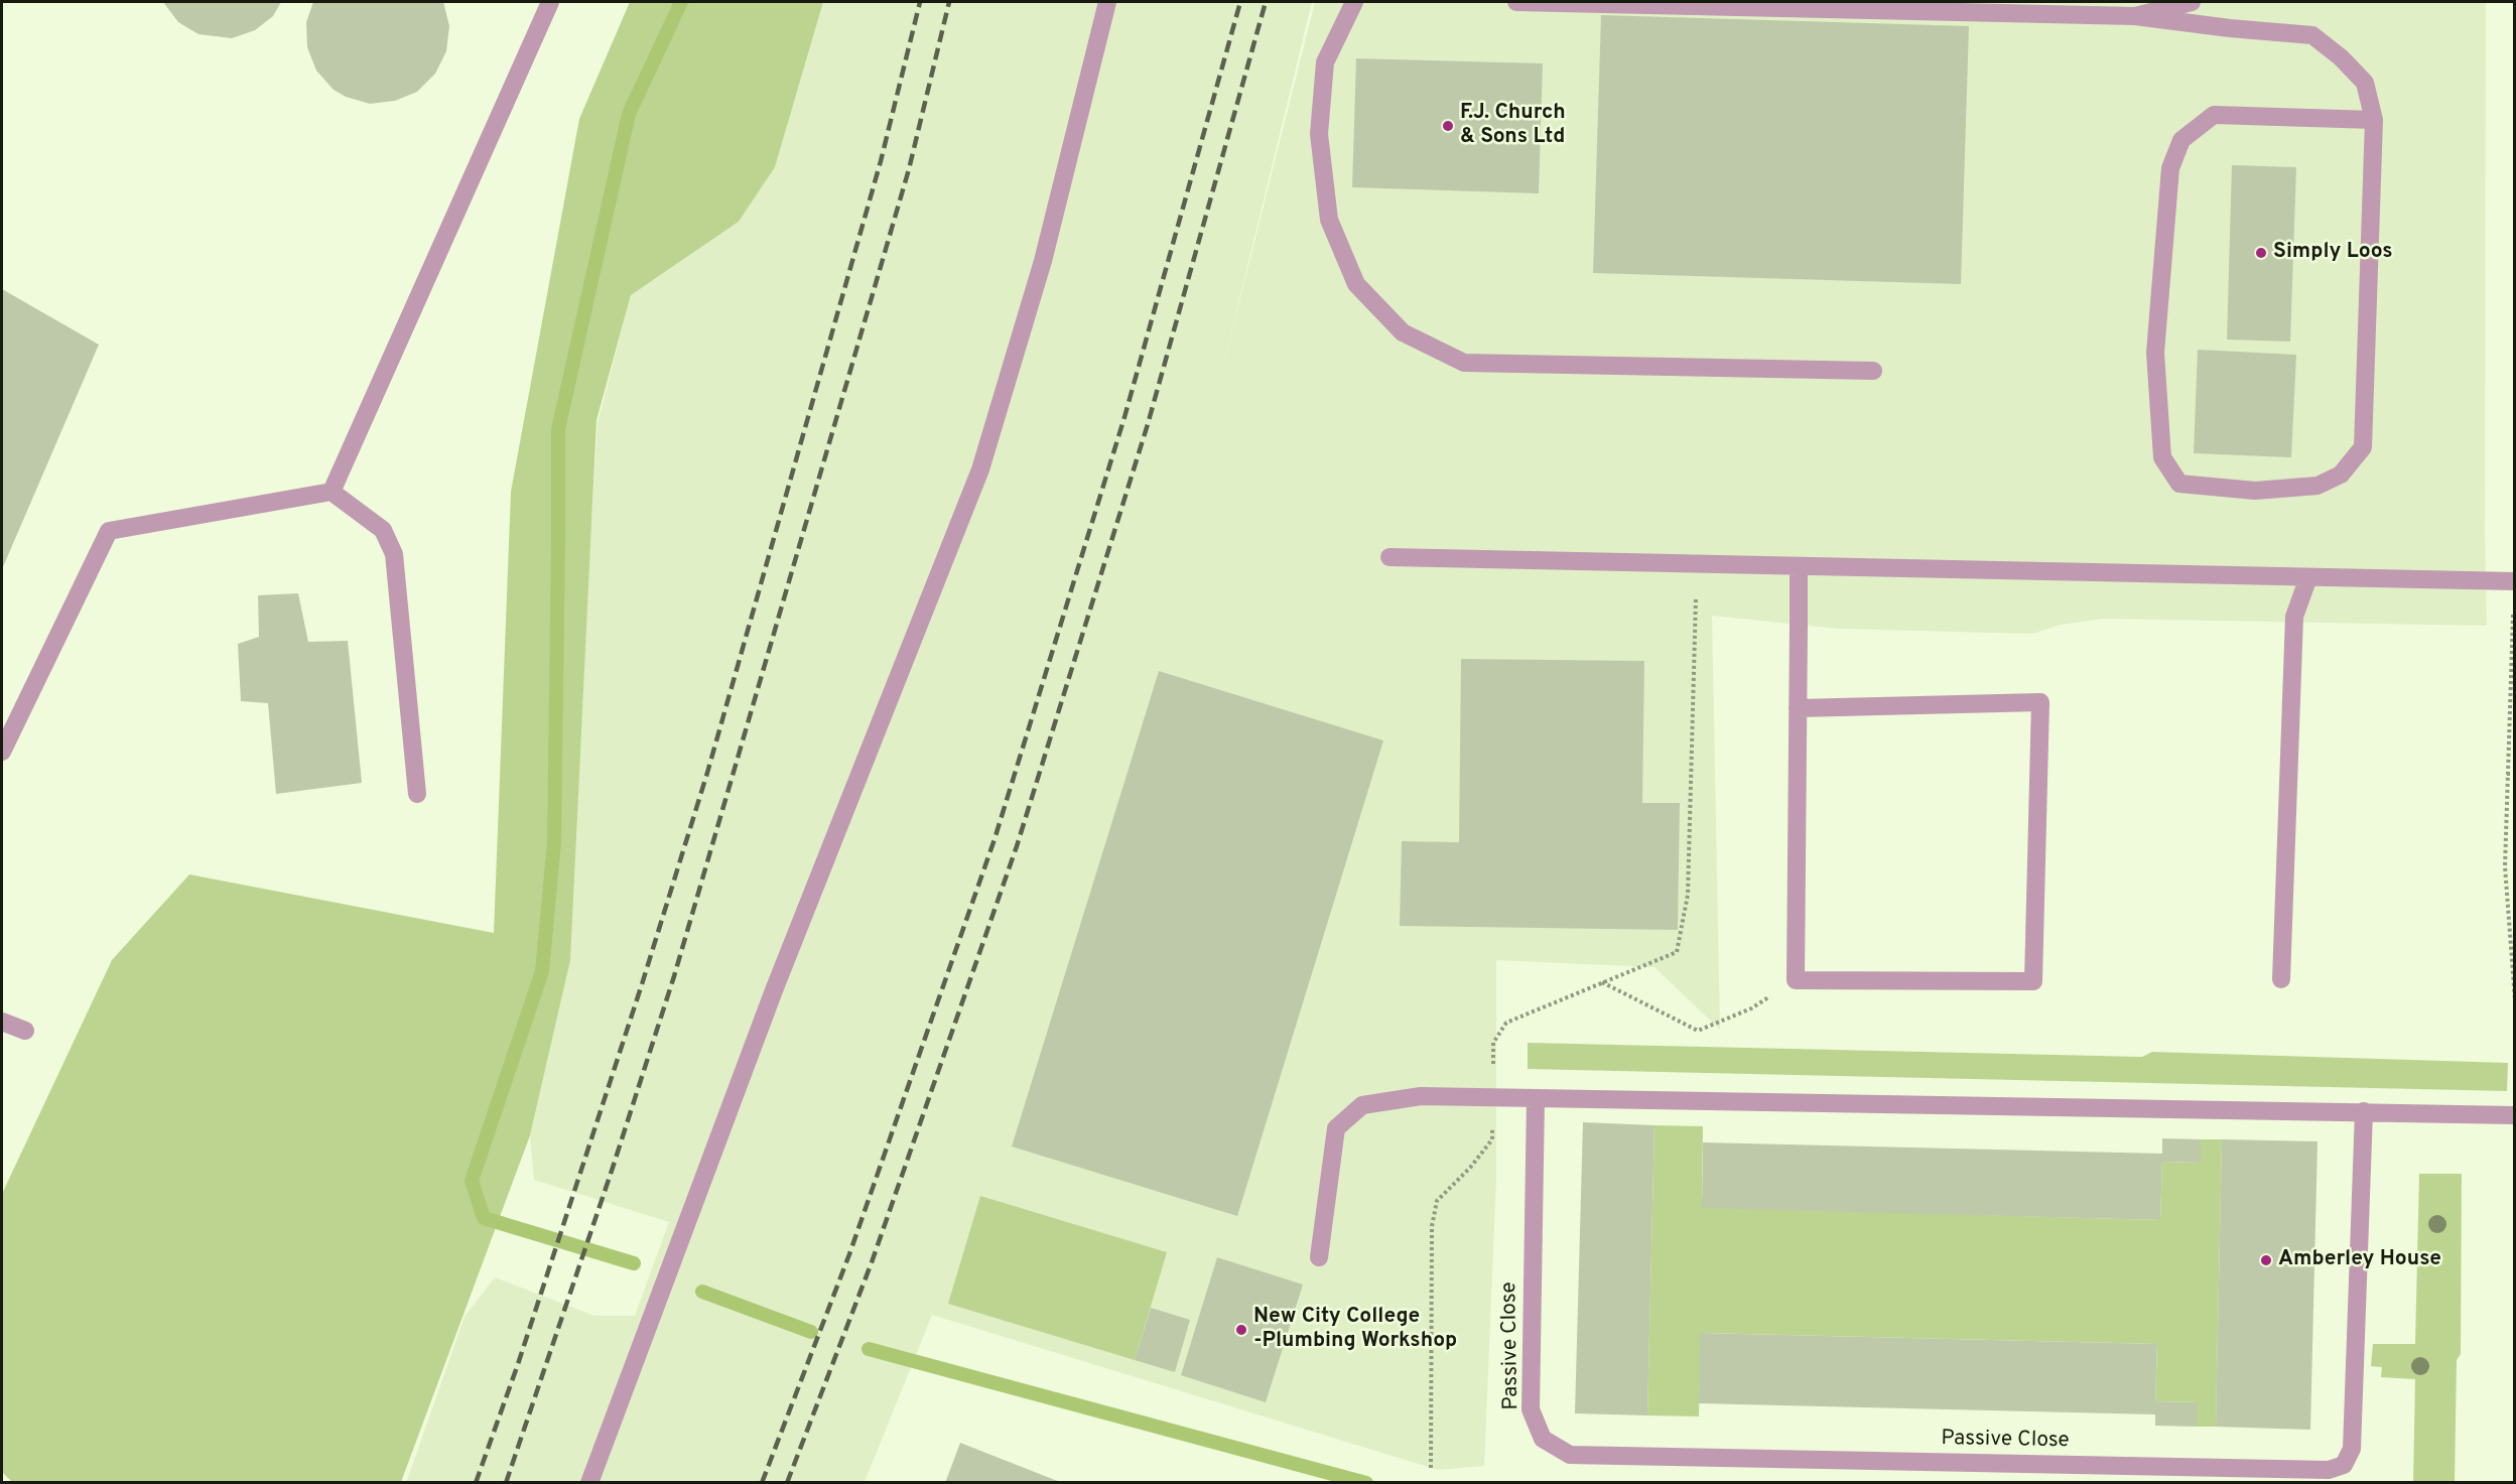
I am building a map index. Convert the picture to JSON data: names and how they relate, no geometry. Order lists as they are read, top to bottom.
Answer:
{
  "streets": {
    "street": ["Passive Close"]
  },
  "places": [
    "F.J. Church & Sons Ltd",
    "Simply Loos",
    "Amberley House",
    "New City College -Plumbing Workshop"
  ]
}
